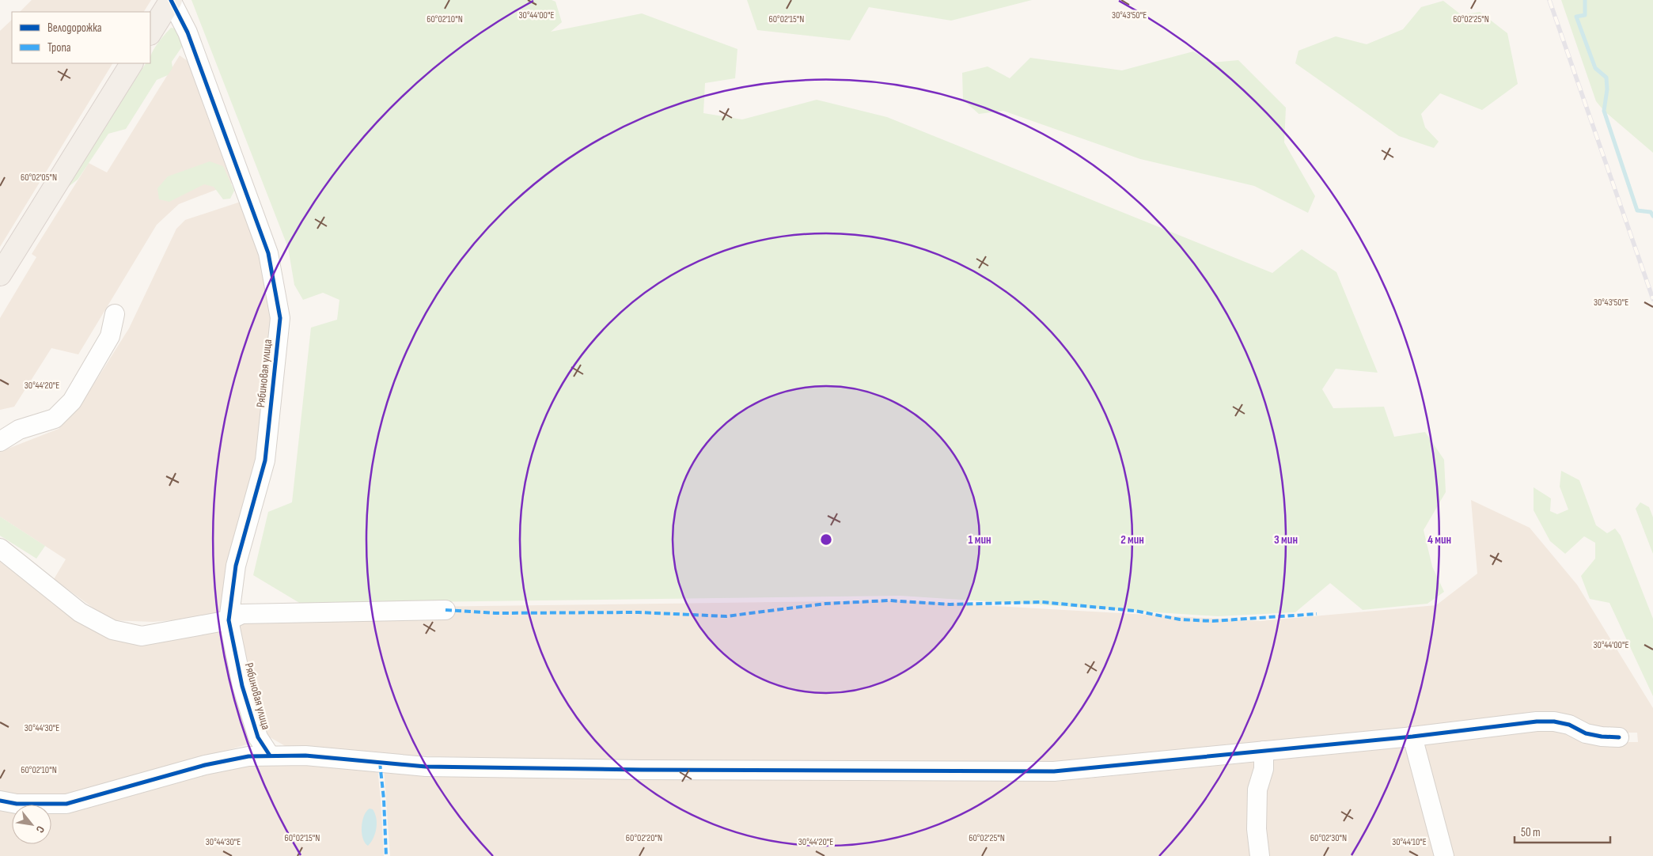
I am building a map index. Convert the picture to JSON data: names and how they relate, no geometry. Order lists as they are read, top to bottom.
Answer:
{
  "streets": {
    "street": ["Рябиновая улица"]
  },
  "legend": ["Велодорожка", "Тропа"],
  "scale_bar": "50 m",
  "north": "bottom right",
  "coordinates": [
    "30°43'50\"E",
    "30°44'00\"E",
    "60°02'10\"N",
    "60°02'15\"N",
    "60°02'25\"N",
    "60°02'05\"N",
    "30°44'20\"E",
    "30°44'30\"E",
    "60°02'20\"N",
    "60°02'30\"N",
    "30°44'10\"E"
  ],
  "rings": [
    "1 мин",
    "2 мин",
    "3 мин",
    "4 мин"
  ]
}
